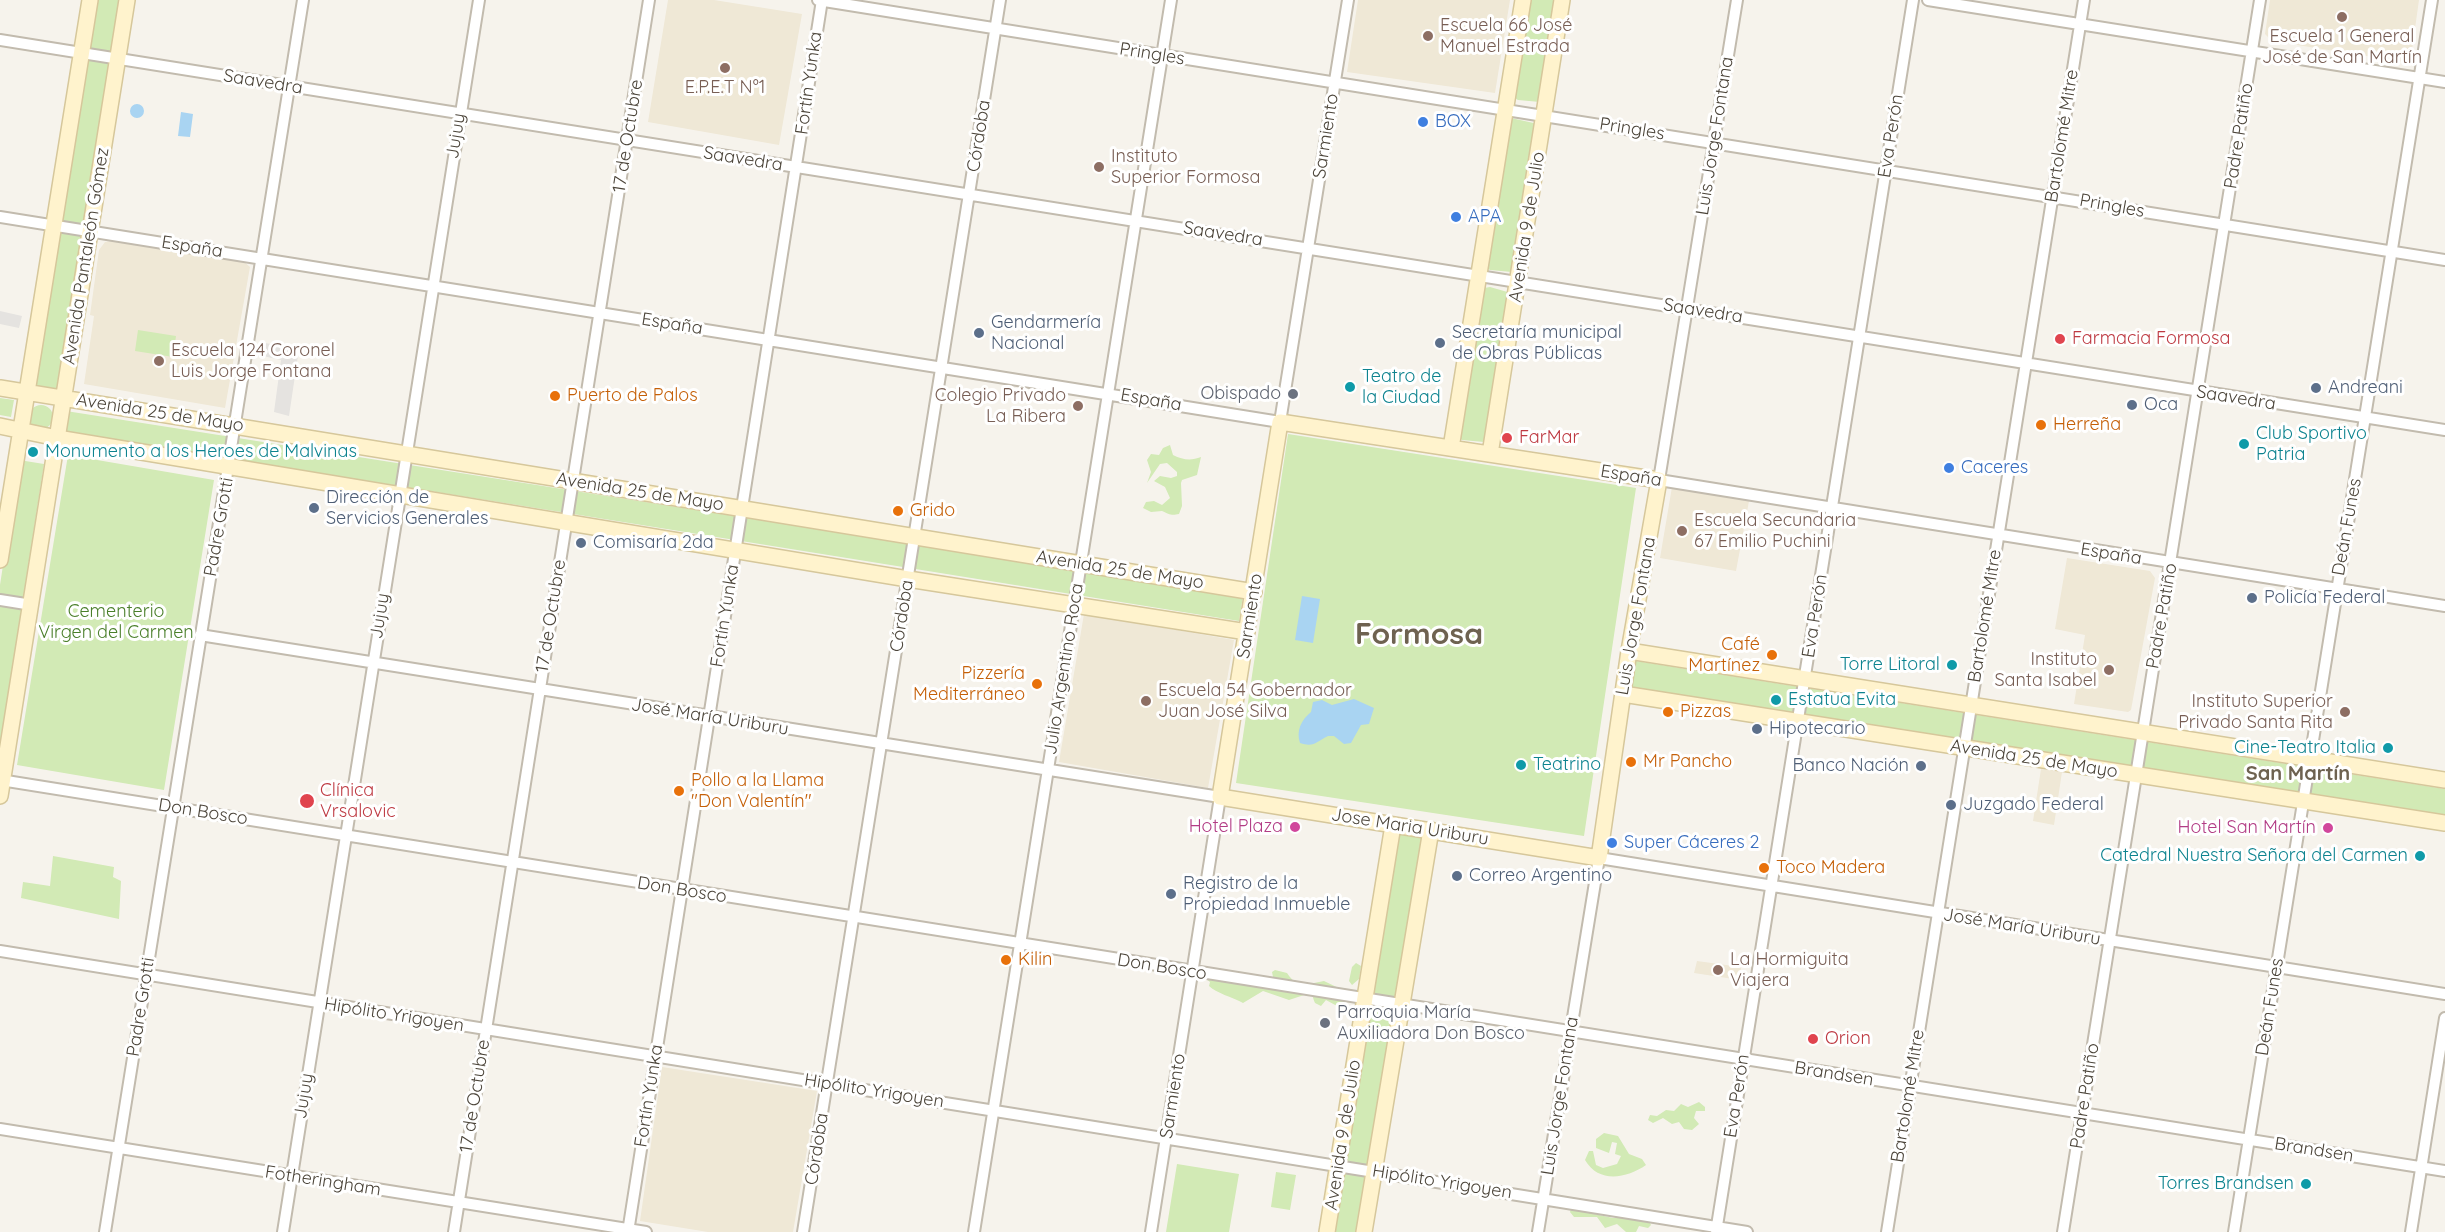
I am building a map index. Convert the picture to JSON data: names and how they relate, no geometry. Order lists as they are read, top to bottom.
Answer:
{
  "streets": {
    "main road": [
      "Sarmiento",
      "Luis Jorge Fontana",
      "Avenida 9 de Julio",
      "España",
      "Avenida Pantaleón Gómez",
      "Avenida 25 de Mayo",
      "Jose Maria Uriburu"
    ],
    "street": [
      "Pringles",
      "Saavedra",
      "Fortín Yunka",
      "Jujuy",
      "17 de Octubre",
      "Córdoba",
      "Eva Perón",
      "Bartolomé Mitre",
      "Padre Patiño",
      "Padre Grotti",
      "Deán Funes",
      "Julio Argentino Roca",
      "José María Uriburu",
      "Don Bosco",
      "Hipólito Yrigoyen",
      "Brandsen",
      "Fotheringham"
    ]
  },
  "crossings": [
    ["Pringles", "Fortín Yunka"],
    ["Pringles", "Córdoba"],
    ["Pringles", "Sarmiento"],
    ["Pringles", "Luis Jorge Fontana"],
    ["Pringles", "Eva Perón"],
    ["Pringles", "Bartolomé Mitre"],
    ["Pringles", "Padre Patiño"],
    ["Pringles", "Avenida 9 de Julio"],
    ["Pringles", "Deán Funes"],
    ["Pringles", "Julio Argentino Roca"],
    ["Saavedra", "Fortín Yunka"],
    ["Saavedra", "Jujuy"],
    ["Saavedra", "17 de Octubre"],
    ["Saavedra", "Córdoba"],
    ["Saavedra", "Sarmiento"],
    ["Saavedra", "Luis Jorge Fontana"],
    ["Saavedra", "Eva Perón"],
    ["Saavedra", "Bartolomé Mitre"],
    ["Saavedra", "Padre Patiño"],
    ["Saavedra", "Avenida 9 de Julio"],
    ["Saavedra", "Avenida Pantaleón Gómez"],
    ["Saavedra", "Padre Grotti"],
    ["Saavedra", "Deán Funes"],
    ["Saavedra", "Julio Argentino Roca"],
    ["Fortín Yunka", "España"],
    ["Fortín Yunka", "Avenida 25 de Mayo"],
    ["Fortín Yunka", "José María Uriburu"],
    ["Fortín Yunka", "Don Bosco"],
    ["Fortín Yunka", "Hipólito Yrigoyen"],
    ["Fortín Yunka", "Fotheringham"],
    ["Jujuy", "España"],
    ["Jujuy", "Avenida 25 de Mayo"],
    ["Jujuy", "José María Uriburu"],
    ["Jujuy", "Don Bosco"],
    ["Jujuy", "Hipólito Yrigoyen"],
    ["Jujuy", "Fotheringham"],
    ["17 de Octubre", "España"],
    ["17 de Octubre", "Avenida 25 de Mayo"],
    ["17 de Octubre", "José María Uriburu"],
    ["17 de Octubre", "Don Bosco"],
    ["17 de Octubre", "Hipólito Yrigoyen"],
    ["17 de Octubre", "Fotheringham"],
    ["Córdoba", "España"],
    ["Córdoba", "Avenida 25 de Mayo"],
    ["Córdoba", "José María Uriburu"],
    ["Córdoba", "Don Bosco"],
    ["Córdoba", "Hipólito Yrigoyen"],
    ["Sarmiento", "España"],
    ["Sarmiento", "Avenida 25 de Mayo"],
    ["Sarmiento", "José María Uriburu"],
    ["Sarmiento", "Don Bosco"],
    ["Sarmiento", "Jose Maria Uriburu"],
    ["Sarmiento", "Hipólito Yrigoyen"],
    ["Luis Jorge Fontana", "España"],
    ["Luis Jorge Fontana", "Avenida 25 de Mayo"],
    ["Luis Jorge Fontana", "José María Uriburu"],
    ["Luis Jorge Fontana", "Jose Maria Uriburu"],
    ["Luis Jorge Fontana", "Hipólito Yrigoyen"],
    ["Luis Jorge Fontana", "Brandsen"],
    ["Eva Perón", "España"],
    ["Eva Perón", "Avenida 25 de Mayo"],
    ["Eva Perón", "José María Uriburu"],
    ["Eva Perón", "Hipólito Yrigoyen"],
    ["Eva Perón", "Brandsen"],
    ["Bartolomé Mitre", "España"],
    ["Bartolomé Mitre", "Avenida 25 de Mayo"],
    ["Bartolomé Mitre", "José María Uriburu"],
    ["Bartolomé Mitre", "Brandsen"],
    ["Padre Patiño", "España"],
    ["Padre Patiño", "Avenida 25 de Mayo"],
    ["Padre Patiño", "José María Uriburu"],
    ["Padre Patiño", "Brandsen"],
    ["Avenida 9 de Julio", "España"],
    ["Avenida 9 de Julio", "Don Bosco"],
    ["Avenida 9 de Julio", "Jose Maria Uriburu"],
    ["Avenida 9 de Julio", "Hipólito Yrigoyen"],
    ["Avenida 9 de Julio", "Brandsen"],
    ["España", "Avenida Pantaleón Gómez"],
    ["España", "Padre Grotti"],
    ["España", "Deán Funes"],
    ["España", "Julio Argentino Roca"],
    ["Avenida Pantaleón Gómez", "Avenida 25 de Mayo"],
    ["Avenida Pantaleón Gómez", "Don Bosco"],
    ["Avenida 25 de Mayo", "Padre Grotti"],
    ["Avenida 25 de Mayo", "Deán Funes"],
    ["Avenida 25 de Mayo", "Julio Argentino Roca"],
    ["Padre Grotti", "José María Uriburu"],
    ["Padre Grotti", "Don Bosco"],
    ["Padre Grotti", "Hipólito Yrigoyen"],
    ["Padre Grotti", "Fotheringham"],
    ["Deán Funes", "José María Uriburu"],
    ["Deán Funes", "Brandsen"],
    ["Julio Argentino Roca", "José María Uriburu"],
    ["Julio Argentino Roca", "Don Bosco"],
    ["Julio Argentino Roca", "Hipólito Yrigoyen"],
    ["José María Uriburu", "Jose Maria Uriburu"],
    ["Don Bosco", "Brandsen"]
  ],
  "districts": ["Formosa", "San Martín"],
  "parks": ["Cementerio Virgen del Carmen"],
  "places": [
    "Escuela 1 General José de San Martín",
    "Escuela 66 José Manuel Estrada",
    "E.P.E.T N°1",
    "BOX",
    "Instituto Superior Formosa",
    "APA",
    "Gendarmería Nacional",
    "Farmacia Formosa",
    "Secretaría municipal de Obras Públicas",
    "Escuela 124 Coronel Luis Jorge Fontana",
    "Teatro de la Ciudad",
    "Andreani",
    "Obispado",
    "Puerto de Palos",
    "Oca",
    "Colegio Privado La Ribera",
    "Herreña",
    "FarMar",
    "Club Sportivo Patria",
    "Monumento a los Heroes de Malvinas",
    "Caceres",
    "Dirección de Servicios Generales",
    "Grido",
    "Escuela Secundaria 67 Emilio Puchini",
    "Comisaría 2da",
    "Policía Federal",
    "Café Martínez",
    "Torre Litoral",
    "Instituto Santa Isabel",
    "Pizzería Mediterráneo",
    "Estatua Evita",
    "Escuela 54 Gobernador Juan José Silva",
    "Pizzas",
    "Instituto Superior Privado Santa Rita",
    "Hipotecario",
    "Cine-Teatro Italia",
    "Mr Pancho",
    "Teatrino",
    "Banco Nación",
    "Pollo a la Llama \"Don Valentín\"",
    "Clínica Vrsalovic",
    "Juzgado Federal",
    "Hotel Plaza",
    "Hotel San Martín",
    "Super Cáceres 2",
    "Catedral Nuestra Señora del Carmen",
    "Toco Madera",
    "Correo Argentino",
    "Registro de la Propiedad Inmueble",
    "Kilin",
    "La Hormiguita Viajera",
    "Parroquia María Auxiliadora Don Bosco",
    "Orion",
    "Torres Brandsen"
  ]
}
